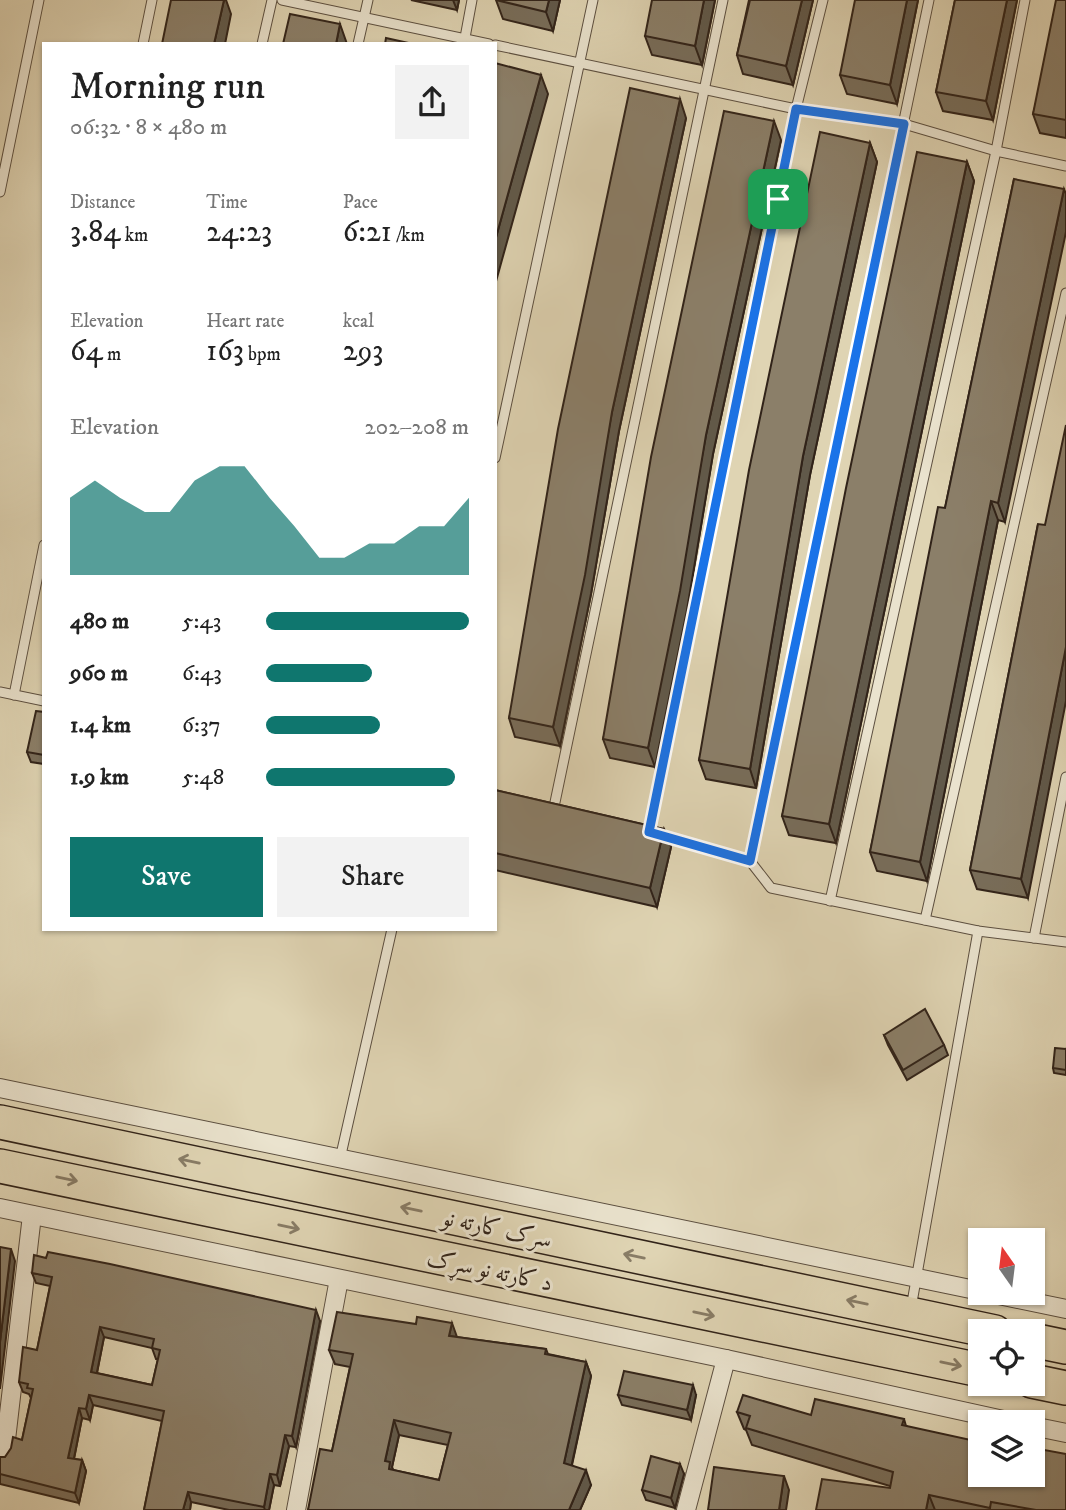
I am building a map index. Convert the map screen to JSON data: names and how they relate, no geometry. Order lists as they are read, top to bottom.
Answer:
{
  "streets": {
    "highway": ["سرک کارته نو", "د کارته نو سړک"]
  },
  "crossings": [
    ["سرک کارته نو", "د کارته نو سړک"]
  ],
  "one_way": ["سرک کارته نو", "د کارته نو سړک"],
  "north": "top",
  "page": {
    "heading": ["Morning run", "06:32 · 8 × 480 m"],
    "stats": [
      ["Distance", "3.84 km"],
      ["Time", "24:23"],
      ["Pace", "6:21 /km"],
      ["Elevation", "64 m"],
      ["Heart rate", "163 bpm"],
      ["kcal", "293"]
    ],
    "chart": ["Elevation", "202–208 m"],
    "list": [
      {
        "name": "480 m",
        "note": "5:43"
      },
      {
        "name": "960 m",
        "note": "6:43"
      },
      {
        "name": "1.4 km",
        "note": "6:37"
      },
      {
        "name": "1.9 km",
        "note": "5:48"
      }
    ],
    "buttons": ["Save", "Share"]
  }
}
